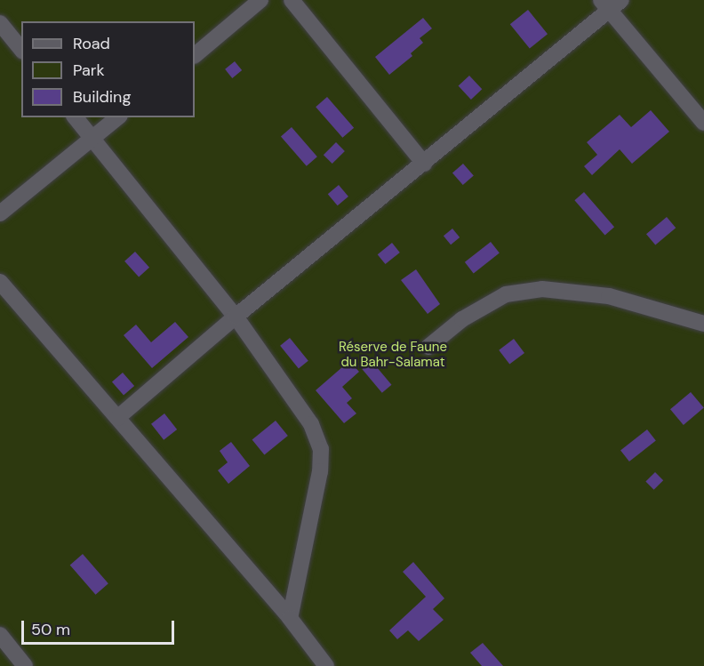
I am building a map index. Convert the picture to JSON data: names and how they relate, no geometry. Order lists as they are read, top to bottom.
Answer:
{
  "parks": ["Réserve de Faune du Bahr-Salamat"],
  "legend": ["Road", "Park", "Building"],
  "scale_bar": "50 m"
}
